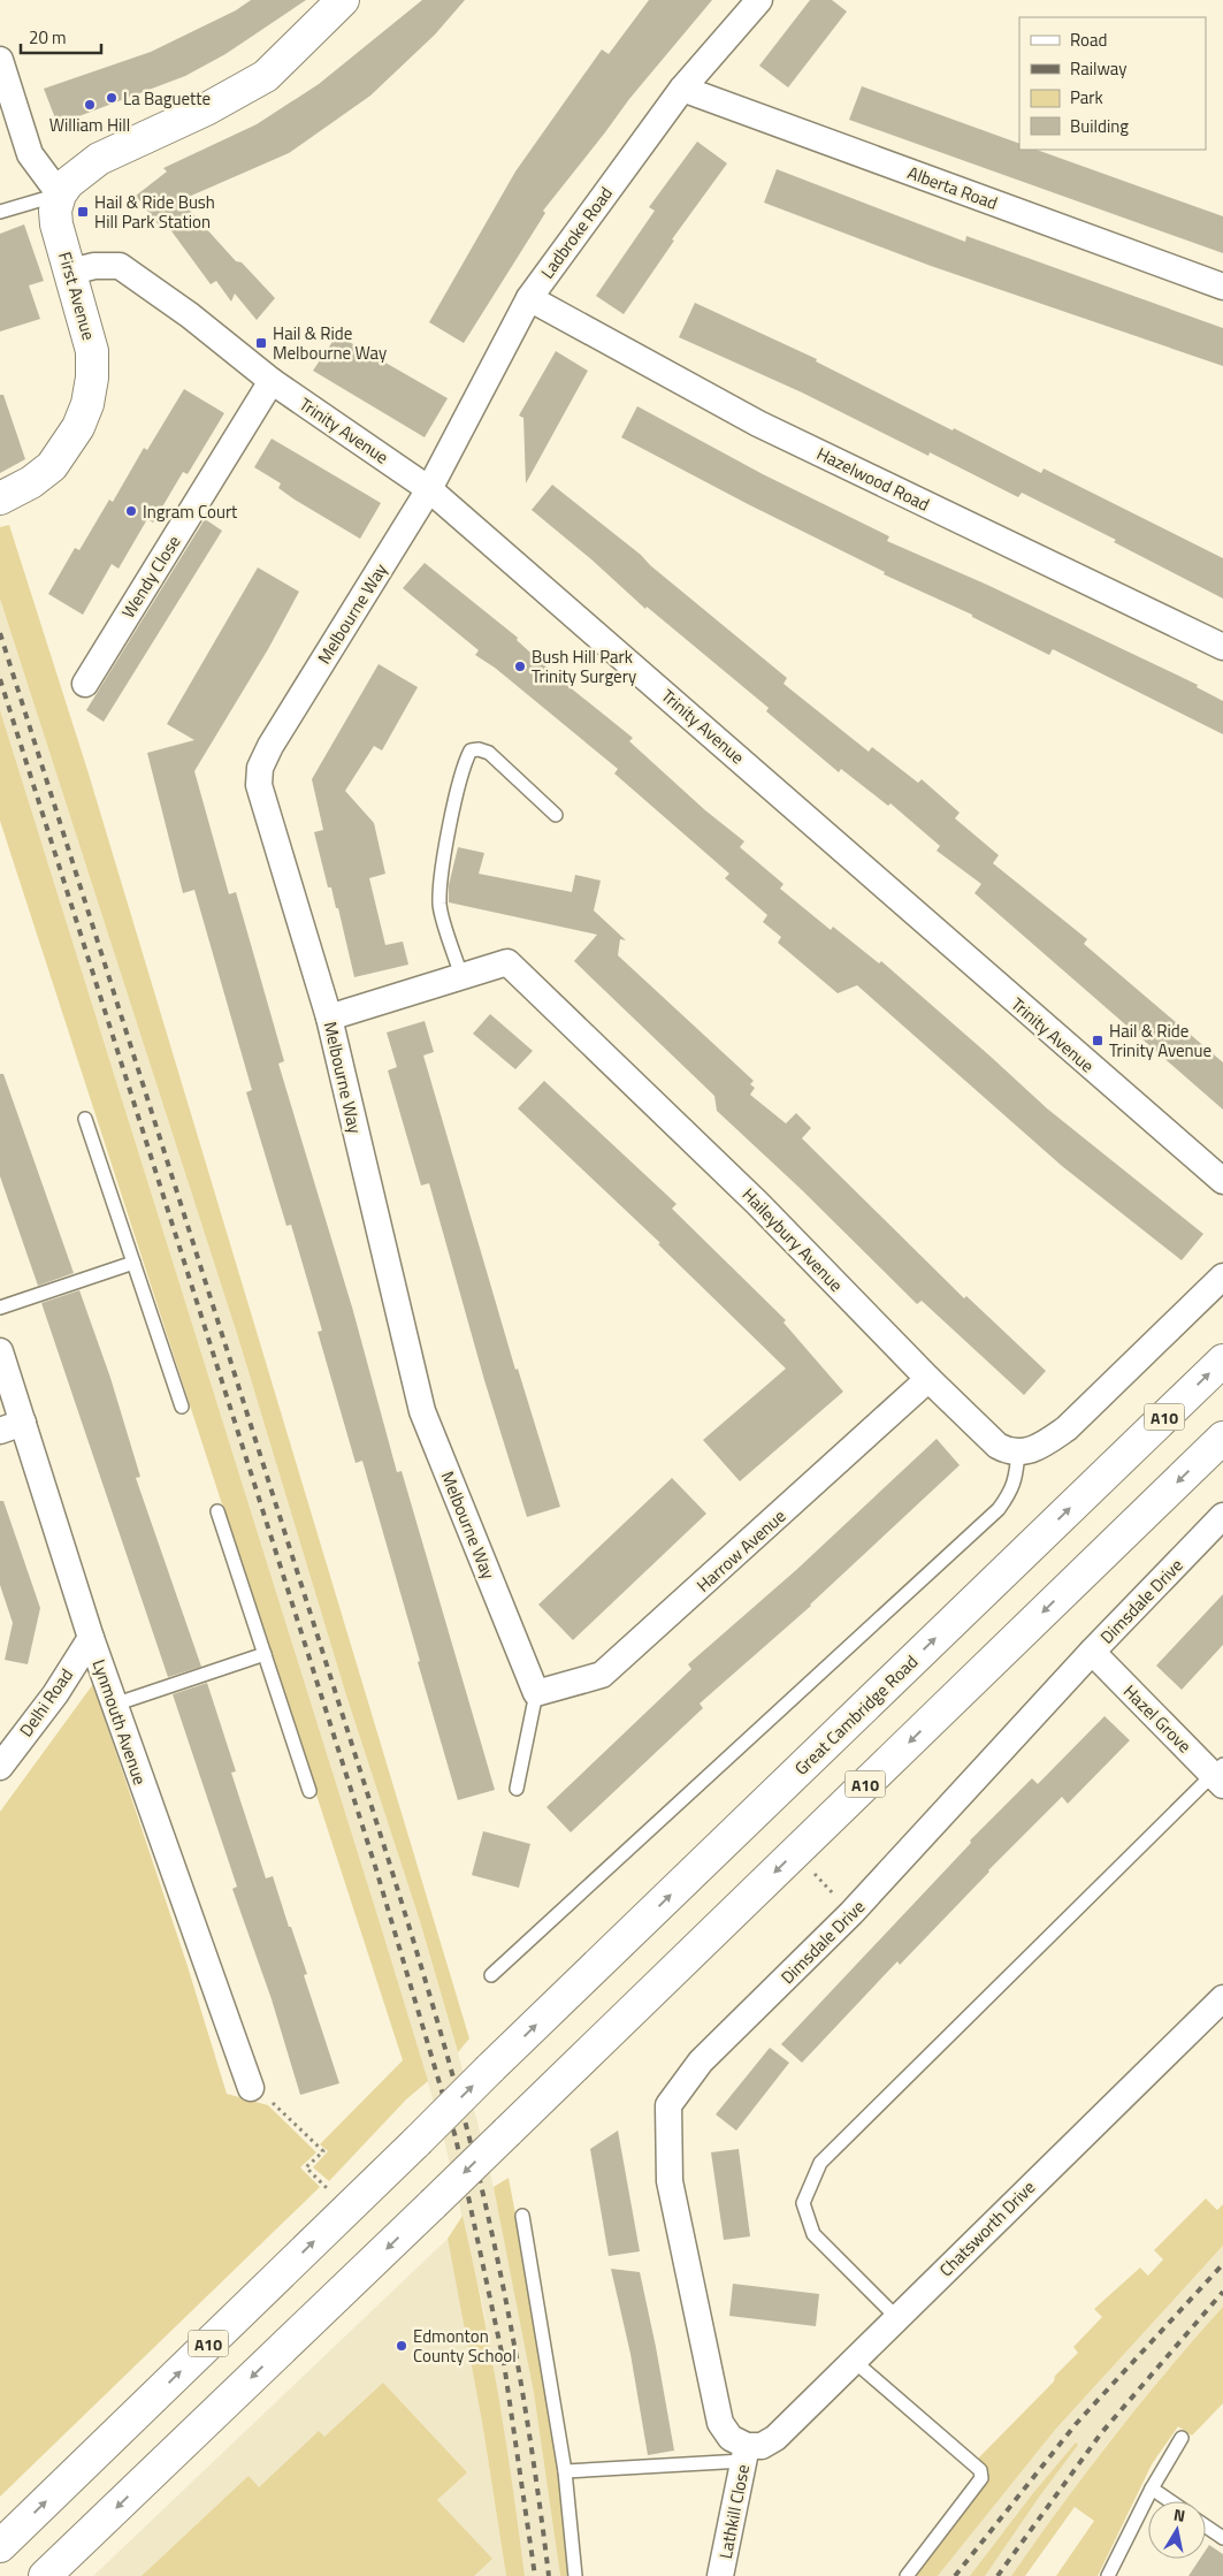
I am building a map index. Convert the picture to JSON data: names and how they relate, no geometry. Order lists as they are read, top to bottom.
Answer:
{
  "streets": {
    "main road": ["First Avenue", "A10", "Great Cambridge Road"],
    "street": [
      "Alberta Road",
      "Ladbroke Road",
      "Trinity Avenue",
      "Hazelwood Road",
      "Wendy Close",
      "Melbourne Way",
      "Haileybury Avenue",
      "Harrow Avenue",
      "Dimsdale Drive",
      "Delhi Road",
      "Hazel Grove",
      "Lynmouth Avenue",
      "Chatsworth Drive",
      "Lathkill Close"
    ]
  },
  "crossings": [
    ["Alberta Road", "Ladbroke Road"],
    ["Ladbroke Road", "Trinity Avenue"],
    ["Ladbroke Road", "Hazelwood Road"],
    ["Ladbroke Road", "Melbourne Way"],
    ["First Avenue", "Trinity Avenue"],
    ["Trinity Avenue", "Wendy Close"],
    ["Trinity Avenue", "Melbourne Way"],
    ["Melbourne Way", "Haileybury Avenue"],
    ["Melbourne Way", "Harrow Avenue"],
    ["Haileybury Avenue", "Harrow Avenue"],
    ["Dimsdale Drive", "Hazel Grove"],
    ["Dimsdale Drive", "Chatsworth Drive"],
    ["Dimsdale Drive", "Lathkill Close"],
    ["Delhi Road", "Lynmouth Avenue"],
    ["Chatsworth Drive", "Lathkill Close"]
  ],
  "places": {
    "other": [
      "La Baguette",
      "William Hill",
      "Ingram Court",
      "Bush Hill Park Trinity Surgery",
      "Edmonton County School"
    ],
    "transit": ["Hail & Ride Bush Hill Park Station", "Hail & Ride Melbourne Way", "Hail & Ride Trinity Avenue"]
  },
  "legend": [
    "Road",
    "Railway",
    "Park",
    "Building"
  ],
  "scale_bar": "20 m",
  "north": "top"
}
